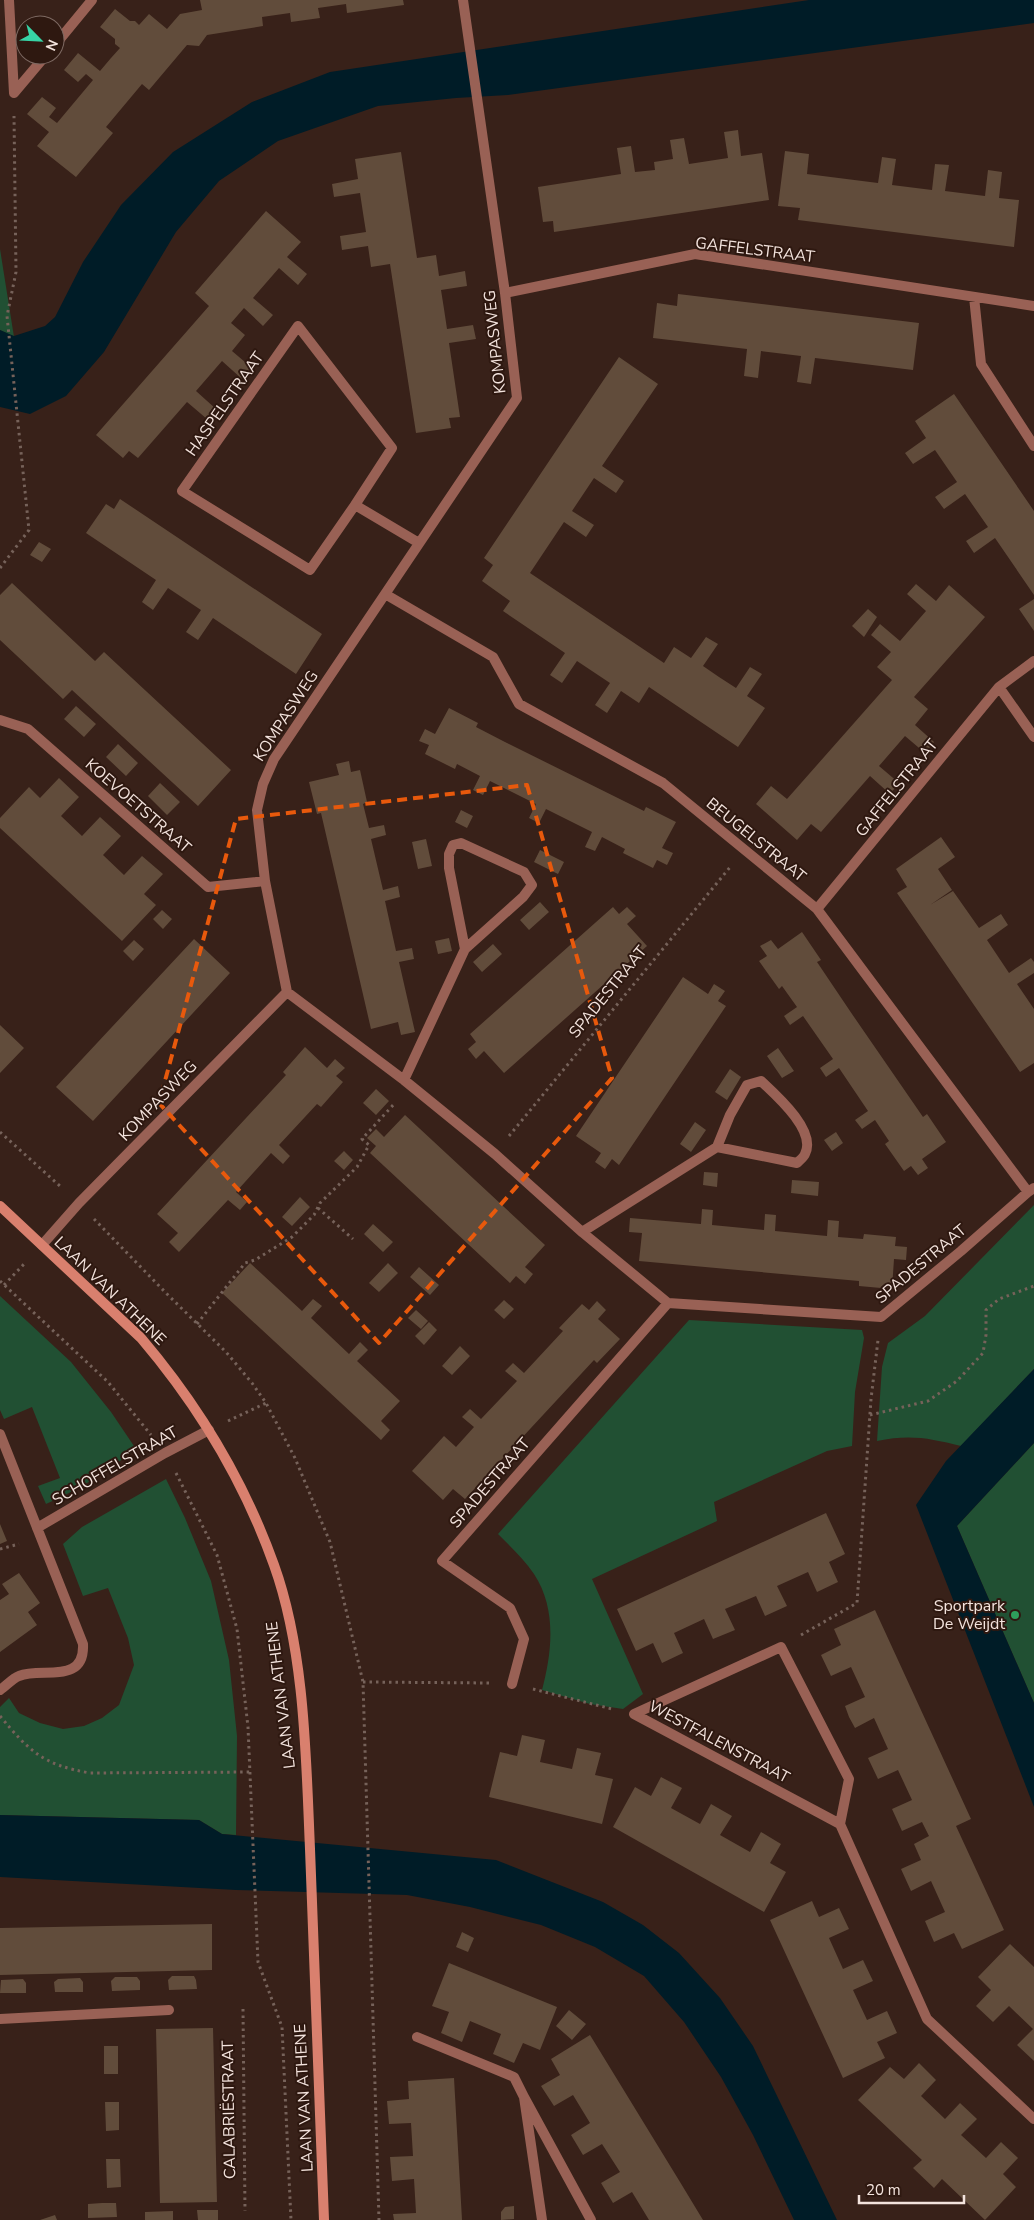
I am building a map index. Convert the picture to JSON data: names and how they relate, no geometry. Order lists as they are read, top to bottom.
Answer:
{
  "streets": {
    "street": [
      "GAFFELSTRAAT",
      "KOMPASWEG",
      "HASPELSTRAAT",
      "KOEVOETSTRAAT",
      "BEUGELSTRAAT",
      "SPADESTRAAT",
      "LAAN VAN ATHENE",
      "SCHOFFELSTRAAT",
      "WESTFALENSTRAAT"
    ],
    "path": ["CALABRIËSTRAAT"]
  },
  "crossings": [
    ["GAFFELSTRAAT", "KOMPASWEG"],
    ["GAFFELSTRAAT", "BEUGELSTRAAT"],
    ["KOMPASWEG", "KOEVOETSTRAAT"],
    ["KOMPASWEG", "BEUGELSTRAAT"],
    ["KOMPASWEG", "LAAN VAN ATHENE"],
    ["BEUGELSTRAAT", "SPADESTRAAT"],
    ["LAAN VAN ATHENE", "SCHOFFELSTRAAT"]
  ],
  "places": ["Sportpark De Weijdt"],
  "scale_bar": "20 m",
  "north": "bottom right"
}
